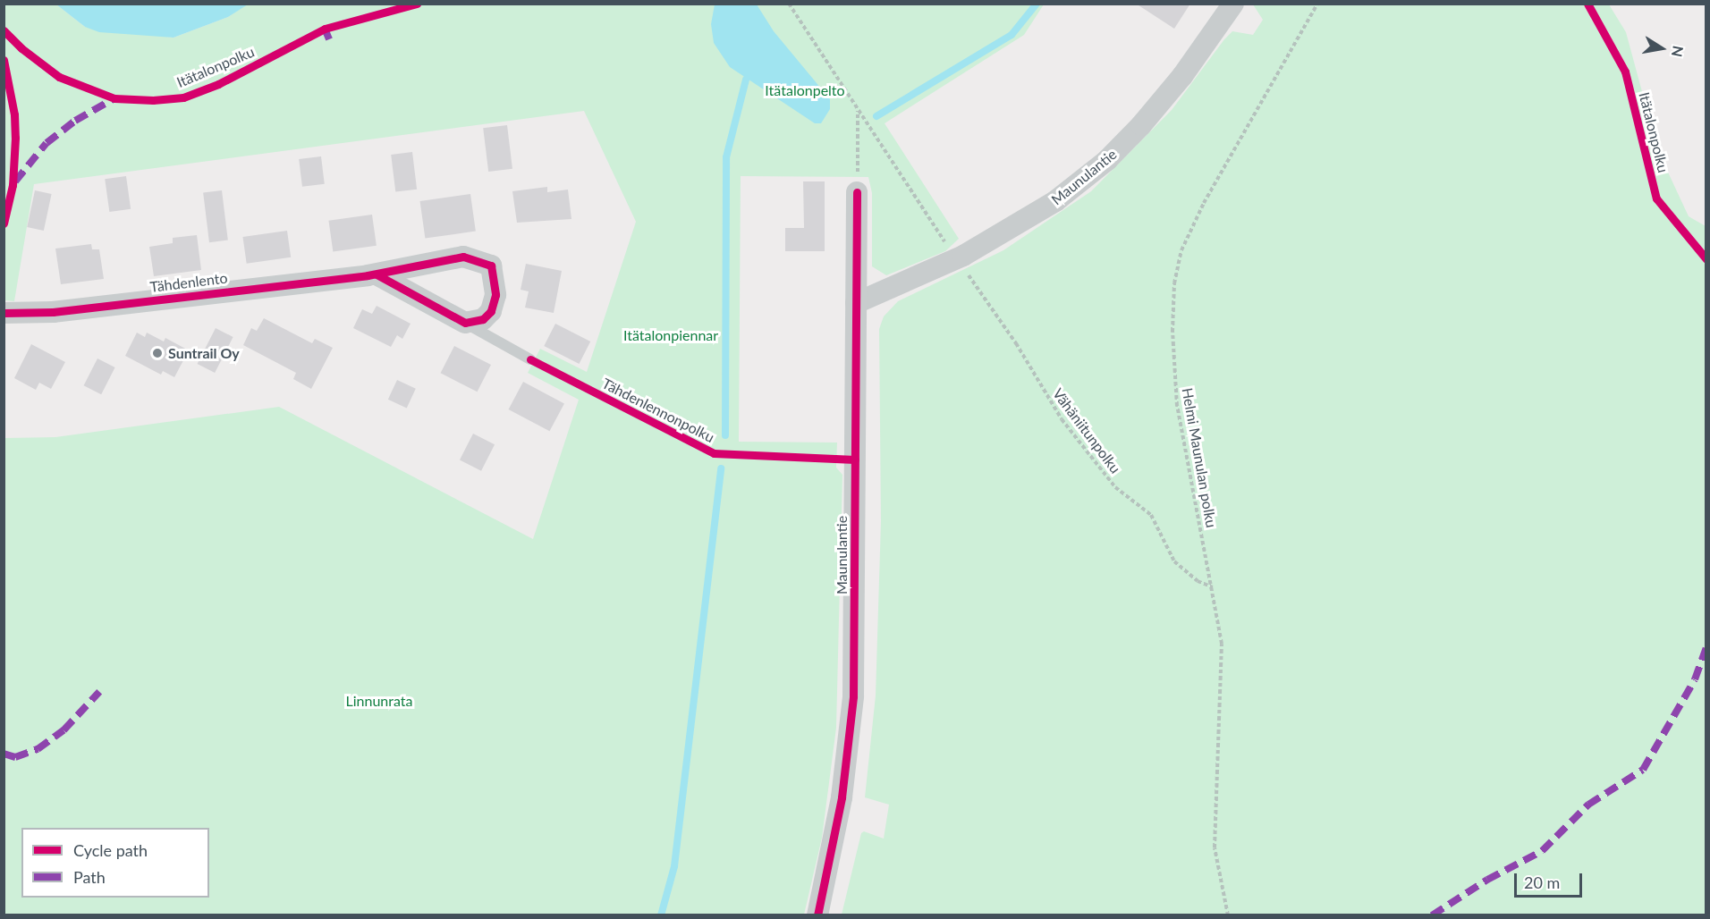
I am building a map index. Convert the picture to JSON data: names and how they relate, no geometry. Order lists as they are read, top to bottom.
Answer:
{
  "streets": {
    "street": ["Maunulantie", "Tähdenlento"],
    "path": ["Vähäniitunpolku", "Helmi Maunulan polku"],
    "cycle path": ["Itätalonpolku", "Tähdenlennonpolku"]
  },
  "crossings": [
    ["Vähäniitunpolku", "Helmi Maunulan polku"]
  ],
  "parks": ["Itätalonpelto", "Itätalonpiennar", "Linnunrata"],
  "places": ["Suntrail Oy"],
  "legend": ["Cycle path", "Path"],
  "scale_bar": "20 m",
  "north": "right"
}
